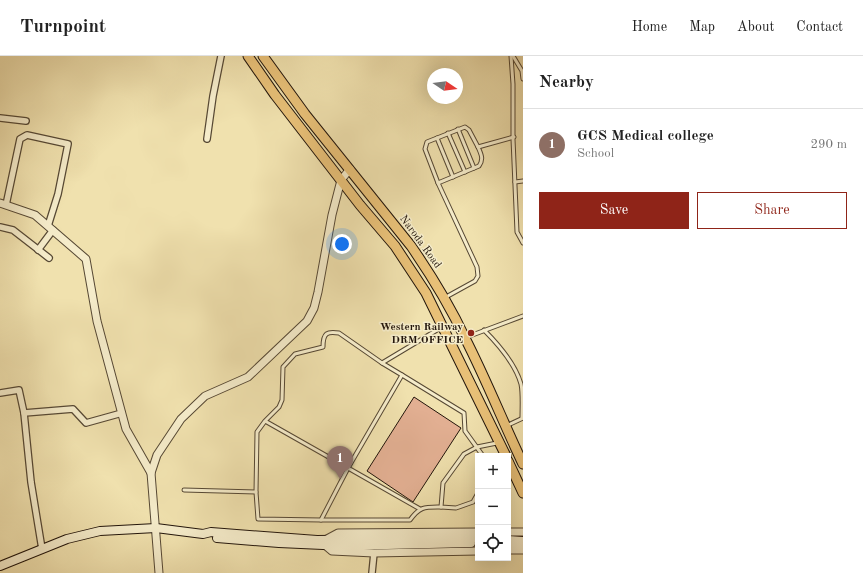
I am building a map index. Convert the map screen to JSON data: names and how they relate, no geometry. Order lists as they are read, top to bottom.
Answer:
{
  "streets": {
    "main road": ["Naroda Road"]
  },
  "places": ["Western Railway DRM OFFICE"],
  "north": "right",
  "page": {
    "header": "Turnpoint",
    "nav": [
      "Home",
      "Map",
      "About",
      "Contact"
    ],
    "heading": "Nearby",
    "list": [
      {
        "mark": "1",
        "name": "GCS Medical college",
        "note": "School",
        "value": "290 m"
      }
    ],
    "buttons": ["Save", "Share"],
    "pins": "1",
    "map_buttons": ["+", "−"]
  }
}
